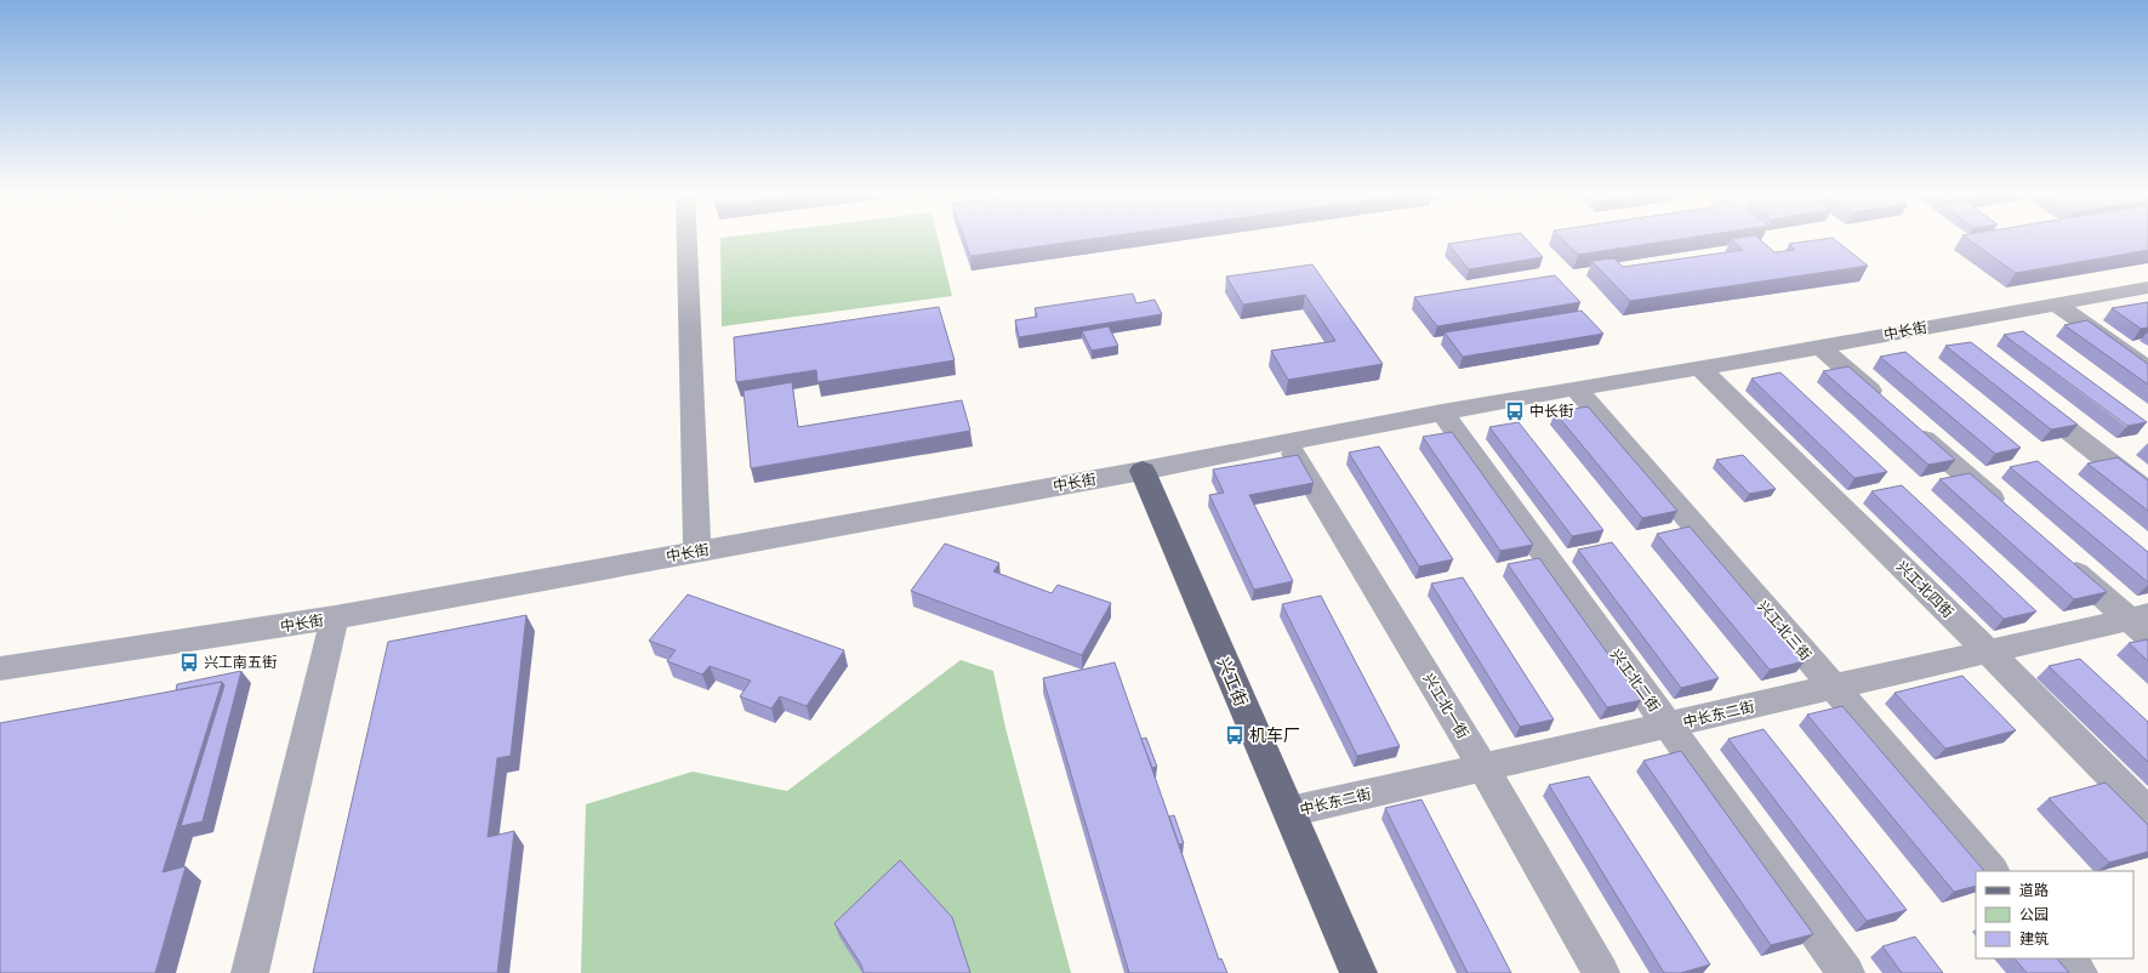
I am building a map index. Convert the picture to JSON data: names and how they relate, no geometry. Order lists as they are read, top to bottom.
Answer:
{
  "streets": {
    "main road": ["兴工街"],
    "street": [
      "中长街",
      "兴工北四街",
      "兴工北三街",
      "兴工北二街",
      "兴工北一街",
      "中长东二街"
    ]
  },
  "crossings": [
    ["中长街", "兴工北四街"],
    ["中长街", "兴工北三街"],
    ["中长街", "兴工北二街"],
    ["中长街", "兴工街"],
    ["中长街", "兴工北一街"],
    ["兴工北四街", "中长东二街"],
    ["兴工北三街", "中长东二街"],
    ["兴工北二街", "中长东二街"],
    ["兴工街", "中长东二街"],
    ["兴工北一街", "中长东二街"]
  ],
  "places": {
    "bus stop": ["中长街", "兴工南五街", "机车厂"]
  },
  "legend": ["道路", "公园", "建筑"]
}
